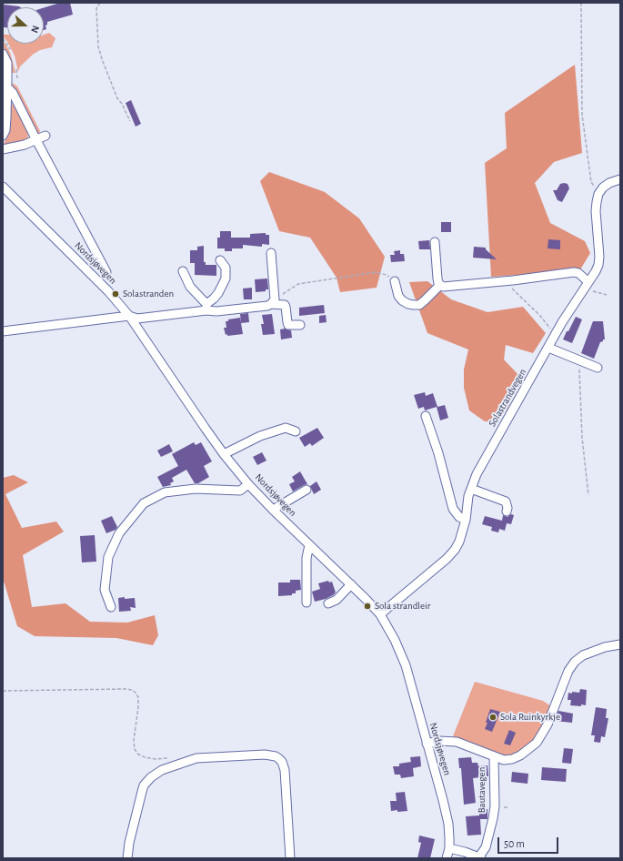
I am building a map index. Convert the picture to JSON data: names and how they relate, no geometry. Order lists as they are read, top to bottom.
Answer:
{
  "streets": {
    "street": ["Nordsjøvegen", "Solastrandvegen", "Bautavegen"]
  },
  "crossings": [
    ["Nordsjøvegen", "Solastrandvegen"]
  ],
  "places": ["Solastranden", "Sola strandleir", "Sola Ruinkyrkje"],
  "scale_bar": "50 m",
  "north": "right"
}
